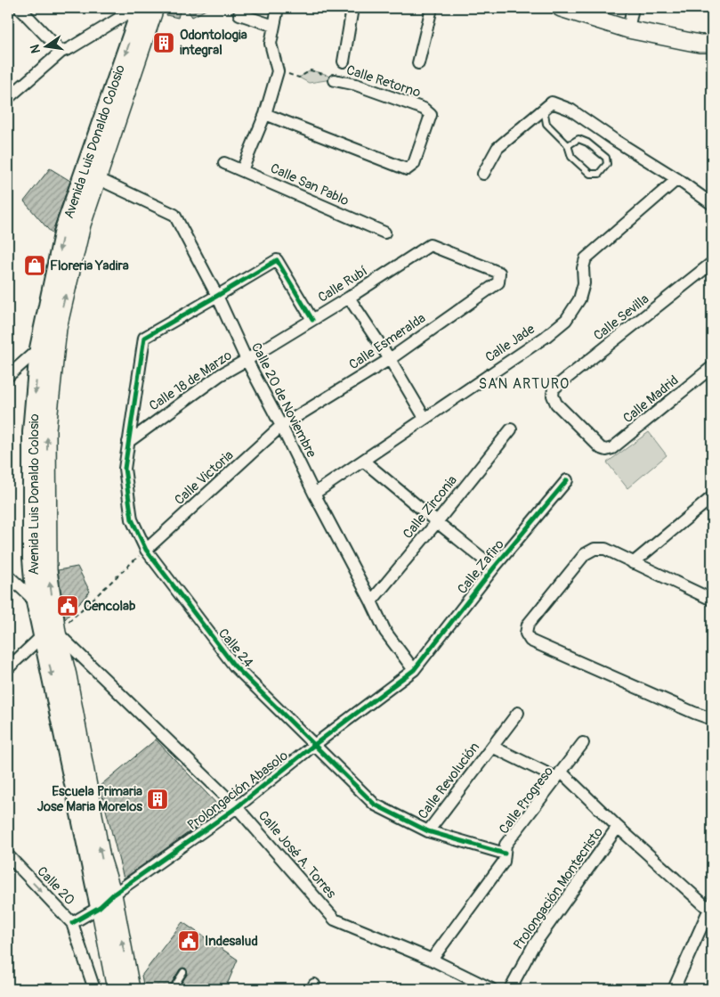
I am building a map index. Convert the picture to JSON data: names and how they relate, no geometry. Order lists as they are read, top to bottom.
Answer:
{
  "streets": {
    "main road": ["Avenida Luis Donaldo Colosio"],
    "street": [
      "Calle Retorno",
      "Calle San Pablo",
      "Calle Rubí",
      "Calle Sevilla",
      "Calle Esmeralda",
      "Calle Jade",
      "Calle 18 de Marzo",
      "Calle Madrid",
      "Calle 20 de Noviembre",
      "Calle Victoria",
      "Calle Zirconia",
      "Calle Zafiro",
      "Calle 24",
      "Calle Revolución",
      "Prolongación Abasolo",
      "Calle Progreso",
      "Calle José A. Torres",
      "Calle 20",
      "Prolongación Montecristo"
    ]
  },
  "crossings": [
    ["Avenida Luis Donaldo Colosio", "Calle 20 de Noviembre"],
    ["Avenida Luis Donaldo Colosio", "Prolongación Abasolo"],
    ["Avenida Luis Donaldo Colosio", "Calle José A. Torres"],
    ["Calle Rubí", "Calle Esmeralda"],
    ["Calle Rubí", "Calle 18 de Marzo"],
    ["Calle Rubí", "Calle 20 de Noviembre"],
    ["Calle Sevilla", "Calle Madrid"],
    ["Calle Esmeralda", "Calle 20 de Noviembre"],
    ["Calle Esmeralda", "Calle Victoria"],
    ["Calle Jade", "Calle 20 de Noviembre"],
    ["Calle 18 de Marzo", "Calle 20 de Noviembre"],
    ["Calle 18 de Marzo", "Calle 24"],
    ["Calle 20 de Noviembre", "Calle Victoria"],
    ["Calle 20 de Noviembre", "Calle Zirconia"],
    ["Calle 20 de Noviembre", "Calle Zafiro"],
    ["Calle 20 de Noviembre", "Calle 24"],
    ["Calle 20 de Noviembre", "Prolongación Abasolo"],
    ["Calle Victoria", "Calle 24"],
    ["Calle Zafiro", "Prolongación Abasolo"],
    ["Calle 24", "Calle Revolución"],
    ["Calle 24", "Prolongación Abasolo"],
    ["Calle 24", "Calle Progreso"],
    ["Prolongación Abasolo", "Calle José A. Torres"],
    ["Prolongación Abasolo", "Calle 20"],
    ["Calle Progreso", "Calle José A. Torres"]
  ],
  "one_way": ["Calle 20"],
  "districts": ["SAN ARTURO"],
  "places": {
    "building": ["Odontologia integral", "Escuela Primaria Jose Maria Morelos"],
    "shop": ["Floreria Yadira"],
    "public building": ["Cencolab", "Indesalud"]
  },
  "north": "left"
}
